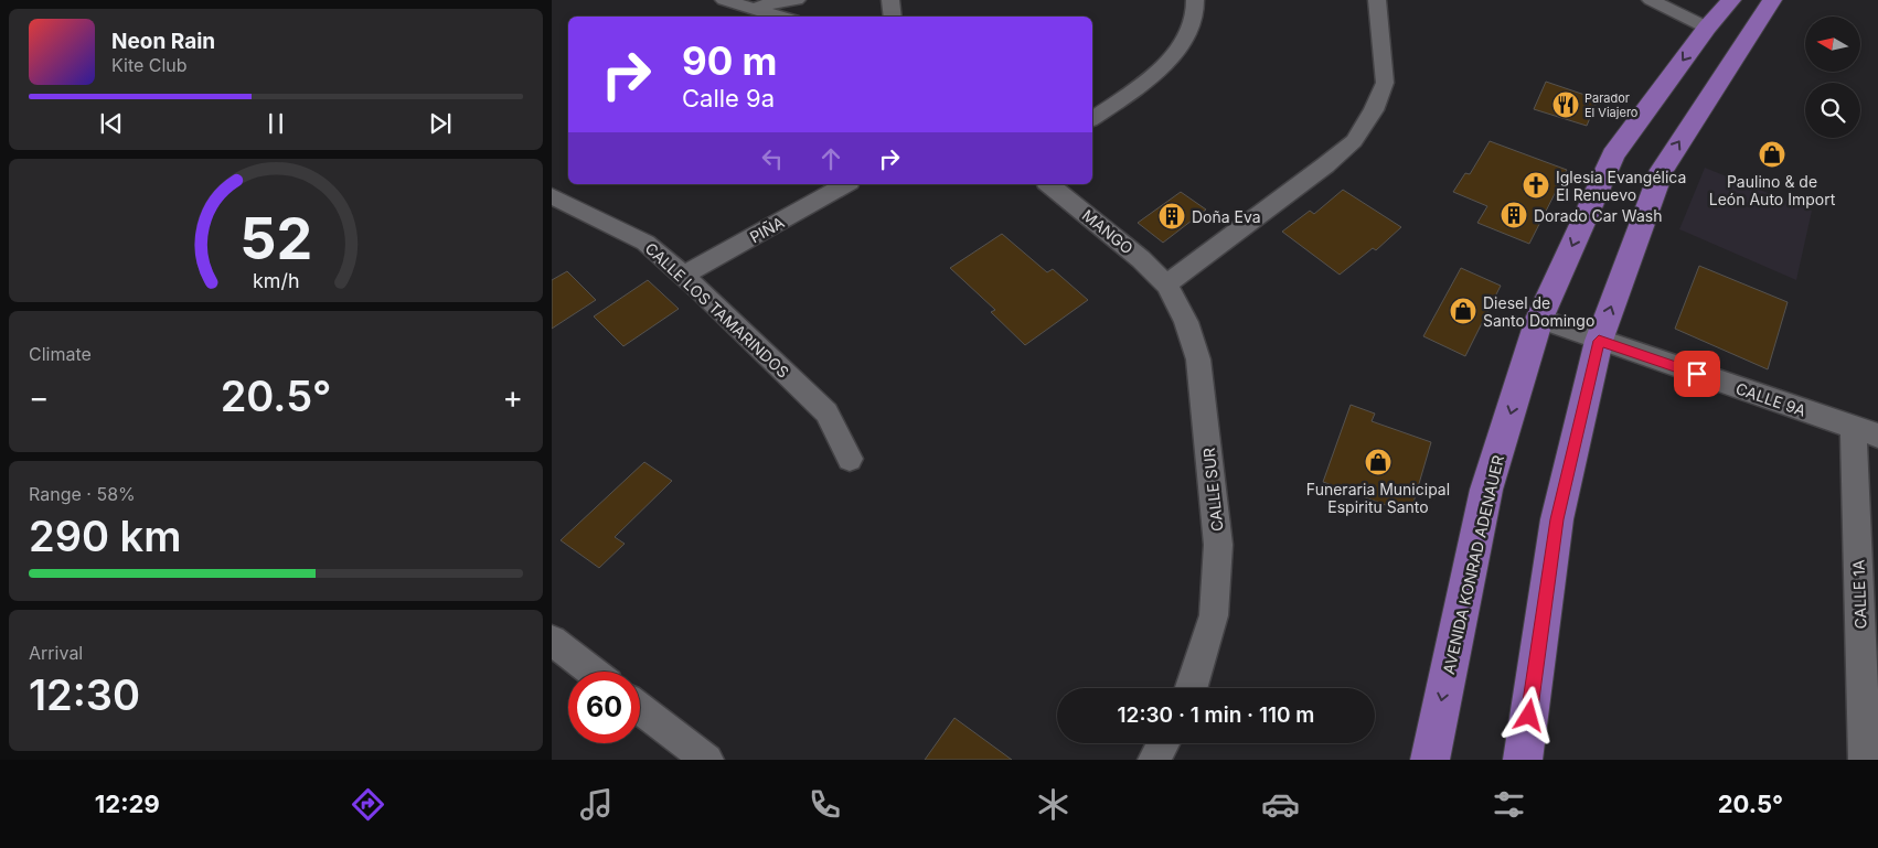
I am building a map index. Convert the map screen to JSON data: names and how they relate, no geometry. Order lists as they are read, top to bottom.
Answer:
{
  "streets": {
    "main road": ["AVENIDA KONRAD ADENAUER"],
    "street": [
      "PIÑA",
      "MANGO",
      "CALLE LOS TAMARINDOS",
      "CALLE 9A",
      "CALLE SUR",
      "CALLE 1A"
    ]
  },
  "crossings": [
    ["PIÑA", "CALLE LOS TAMARINDOS"],
    ["MANGO", "CALLE SUR"],
    ["CALLE 9A", "AVENIDA KONRAD ADENAUER"],
    ["CALLE 9A", "CALLE 1A"]
  ],
  "places": {
    "restaurant": ["Parador El Viajero"],
    "shop": ["Paulino & de León Auto Import", "Diesel de Santo Domingo", "Funeraria Municipal Espiritu Santo"],
    "church": ["Iglesia Evangélica El Renuevo"],
    "building": ["Dorado Car Wash", "Doña Eva"]
  },
  "north": "left",
  "page": {
    "turn": ["90 m", "Calle 9a"],
    "song": ["Neon Rain", "Kite Club"],
    "tile": [
      "Climate",
      ["Range · 58%", "290 km"],
      ["Arrival", "12:30"]
    ],
    "heat": ["−", "20.5°", "+"],
    "limit": "60",
    "trip": "12:30 · 1 min · 110 m",
    "tabs": ["12:29", "20.5°"],
    "gauge": ["52", "km/h"]
  }
}
